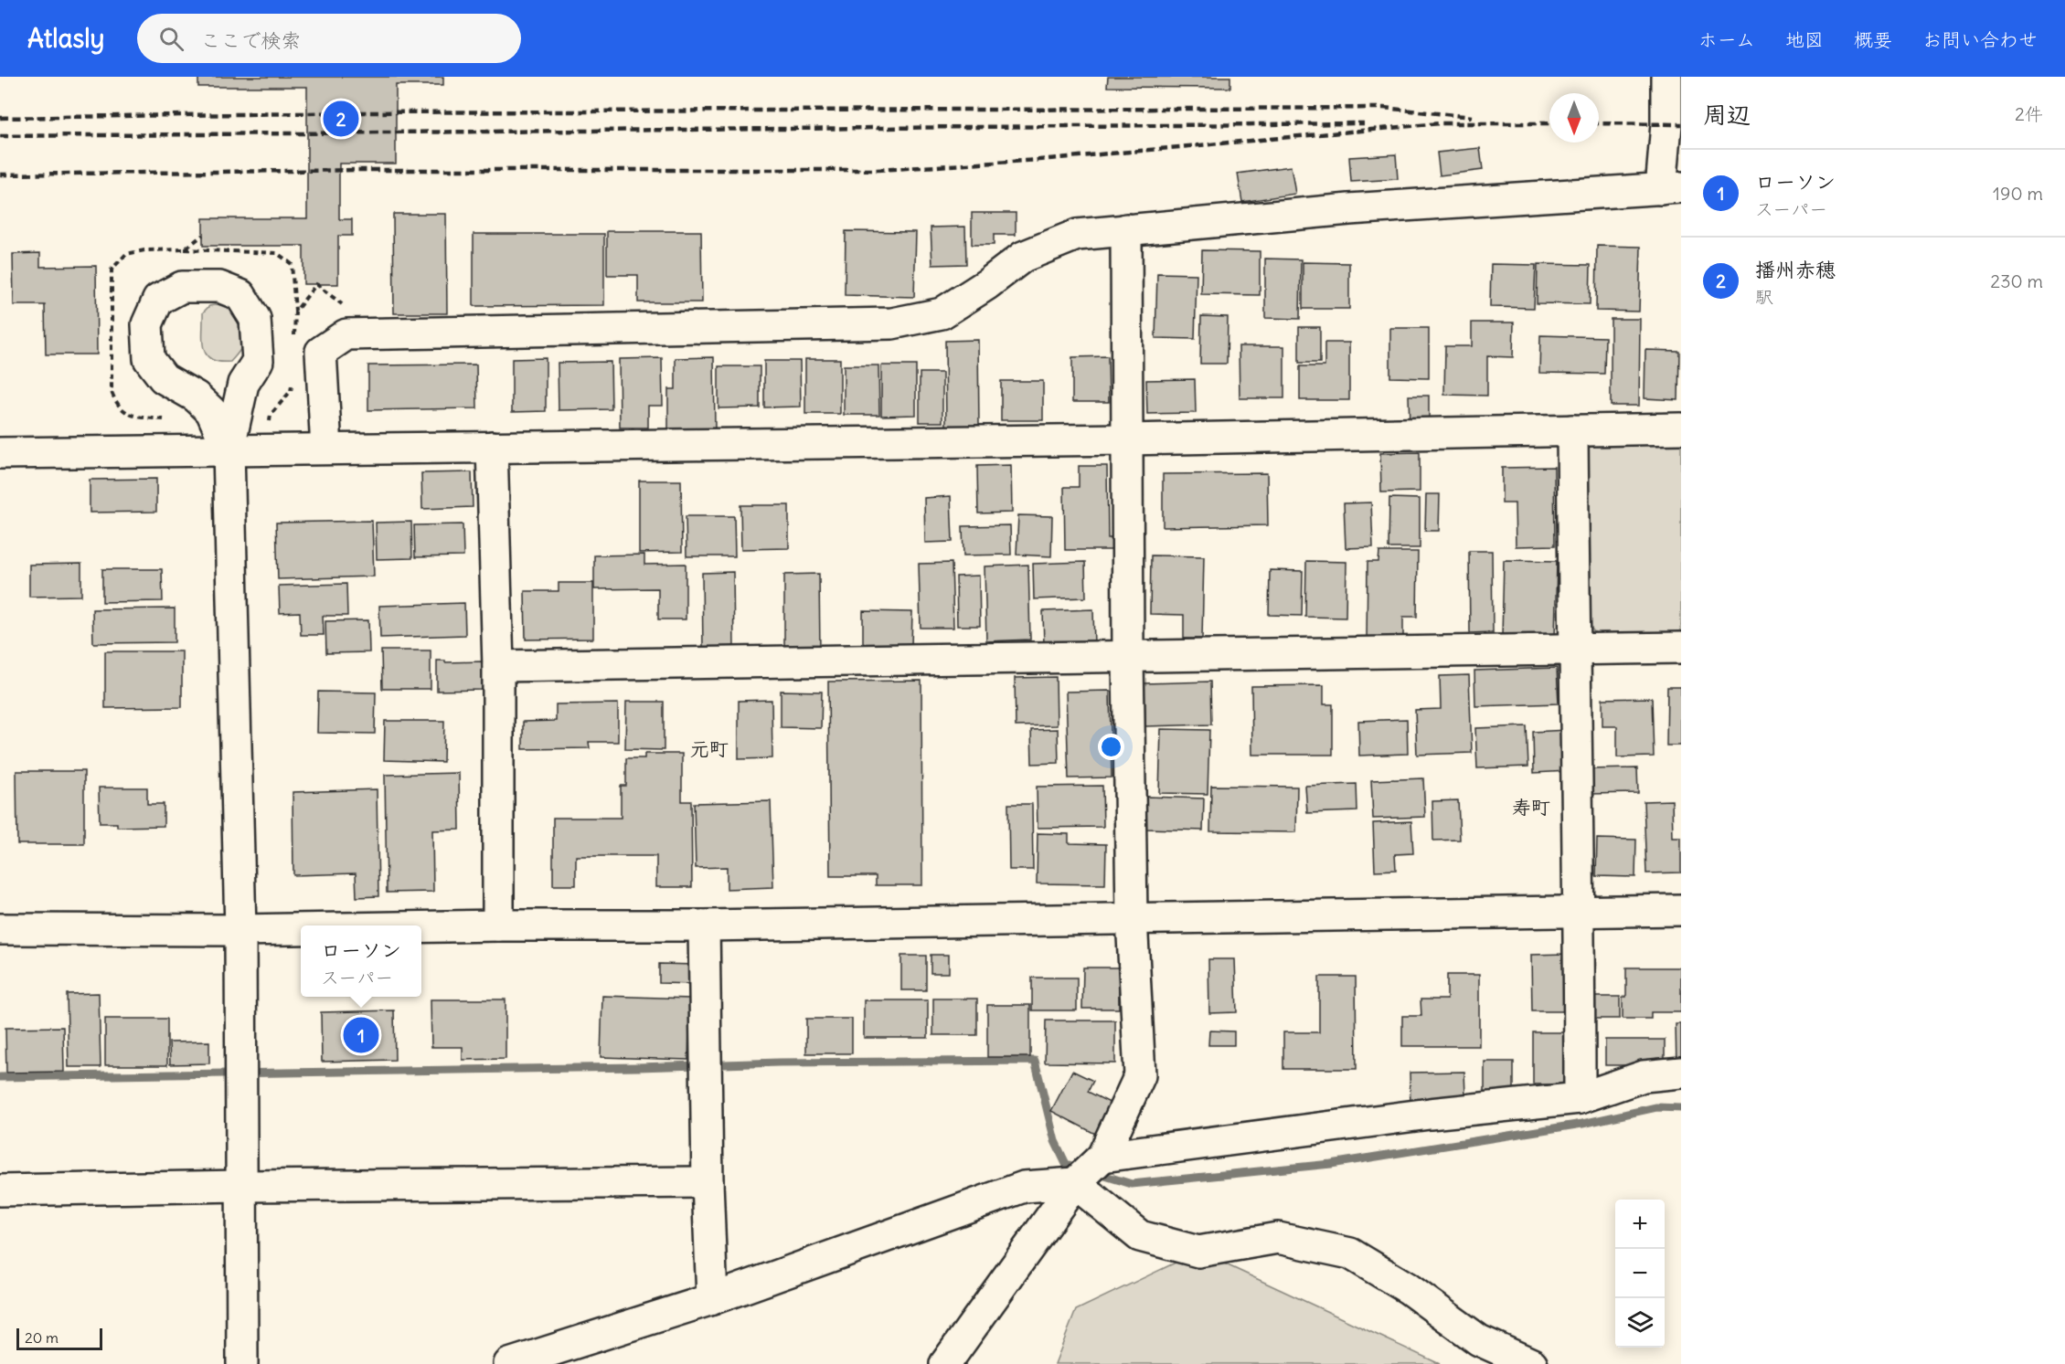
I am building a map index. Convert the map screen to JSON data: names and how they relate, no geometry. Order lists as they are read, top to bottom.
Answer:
{
  "districts": ["元町", "寿町"],
  "scale_bar": "20 m",
  "north": "bottom",
  "page": {
    "header": "Atlasly",
    "search": "ここで検索",
    "nav": [
      "ホーム",
      "地図",
      "概要",
      "お問い合わせ"
    ],
    "heading": ["周辺", "2件"],
    "pins": ["2", "1"],
    "list": [
      {
        "mark": "1",
        "name": "ローソン",
        "note": "スーパー",
        "value": "190 m"
      },
      {
        "mark": "2",
        "name": "播州赤穂",
        "note": "駅",
        "value": "230 m"
      }
    ],
    "popup": ["ローソン", "スーパー"],
    "map_buttons": ["+", "−"],
    "scale": "20 m"
  }
}
